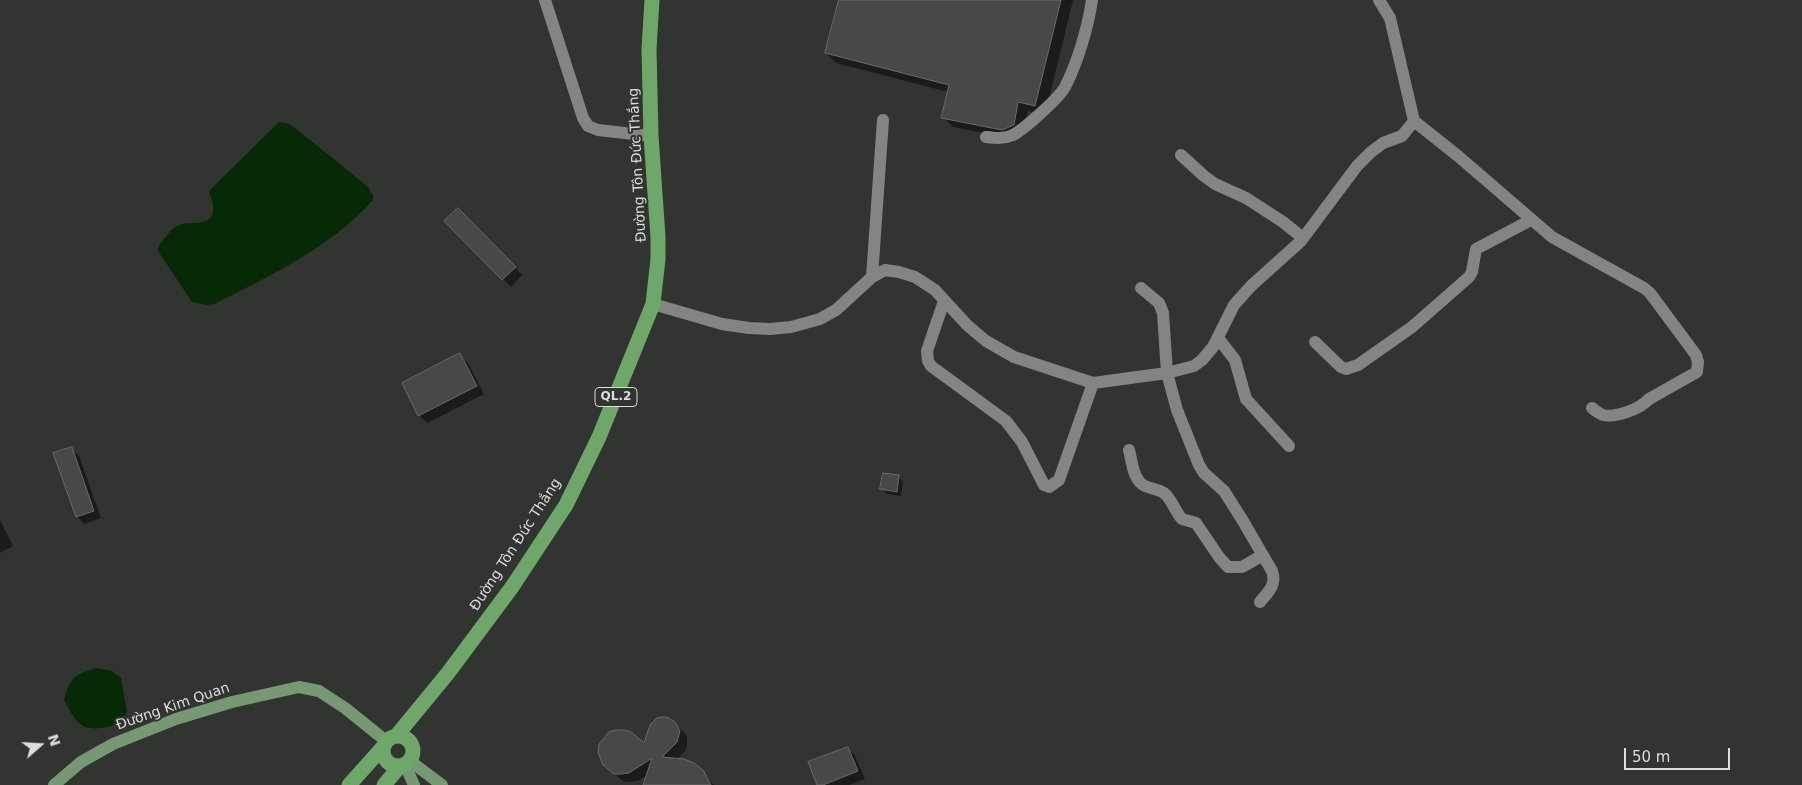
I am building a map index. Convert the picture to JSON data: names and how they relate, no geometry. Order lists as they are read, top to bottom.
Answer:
{
  "streets": {
    "highway": ["Đường Tôn Đức Thắng", "QL.2"],
    "main road": ["Đường Kim Quan"]
  },
  "crossings": [
    ["Đường Tôn Đức Thắng", "QL.2"],
    ["Đường Tôn Đức Thắng", "Đường Kim Quan"],
    ["QL.2", "Đường Kim Quan"]
  ],
  "scale_bar": "50 m",
  "north": "right"
}
